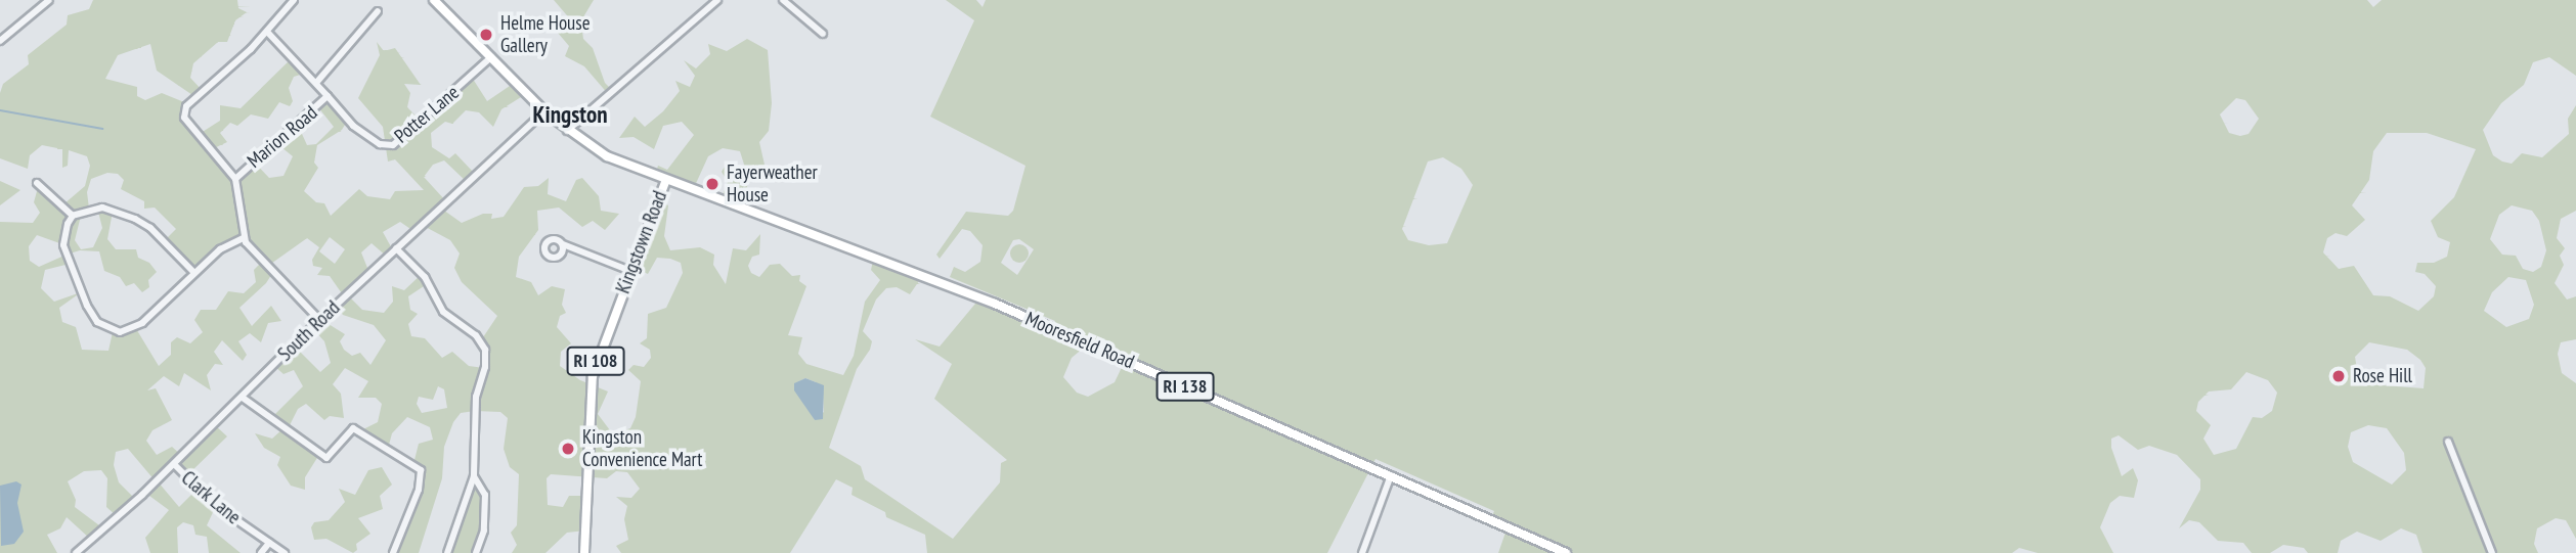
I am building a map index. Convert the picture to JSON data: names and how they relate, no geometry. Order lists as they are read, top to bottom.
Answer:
{
  "streets": {
    "main road": [
      "Kingstown Road",
      "Mooresfield Road",
      "RI 108",
      "RI 138"
    ],
    "street": [
      "Potter Lane",
      "Marion Road",
      "South Road",
      "Clark Lane"
    ]
  },
  "crossings": [
    ["Potter Lane", "Marion Road"],
    ["Potter Lane", "Kingstown Road"],
    ["Kingstown Road", "South Road"],
    ["Kingstown Road", "Mooresfield Road"],
    ["South Road", "Clark Lane"]
  ],
  "districts": ["Kingston"],
  "places": [
    "Helme House Gallery",
    "Fayerweather House",
    "Rose Hill",
    "Kingston Convenience Mart"
  ]
}
